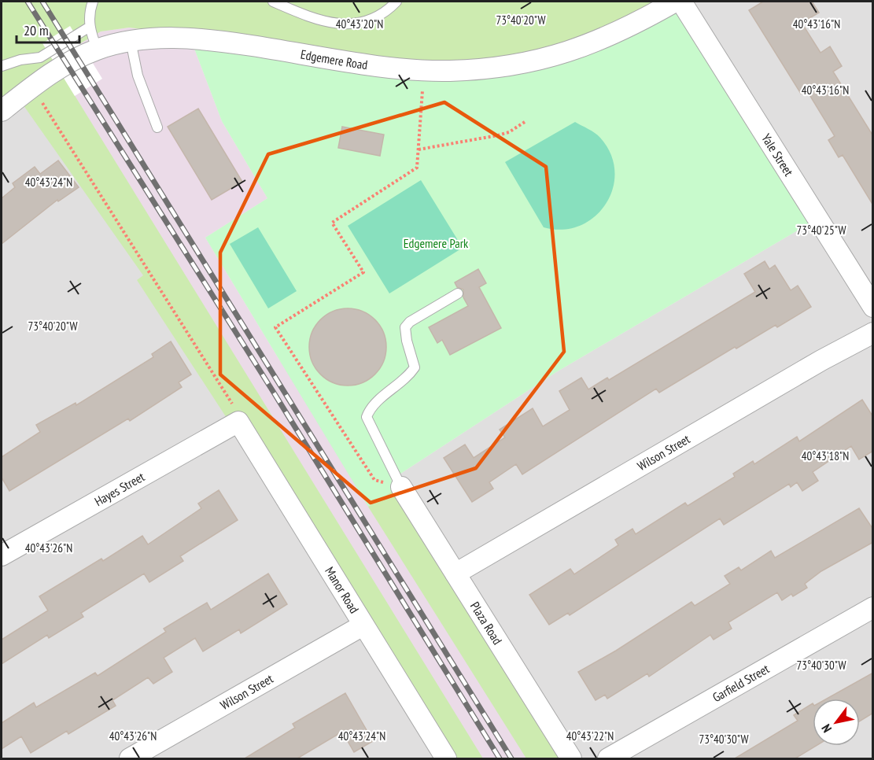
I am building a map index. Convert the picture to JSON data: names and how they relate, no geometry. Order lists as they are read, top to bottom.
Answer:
{
  "streets": {
    "street": [
      "Edgemere Road",
      "Yale Street",
      "Wilson Street",
      "Hayes Street",
      "Manor Road",
      "Plaza Road",
      "Garfield Street"
    ]
  },
  "crossings": [
    ["Wilson Street", "Manor Road"],
    ["Wilson Street", "Plaza Road"],
    ["Hayes Street", "Manor Road"]
  ],
  "parks": ["Edgemere Park"],
  "scale_bar": "20 m",
  "north": "bottom left",
  "coordinates": [
    "73°40'20\"W",
    "40°43'20\"N",
    "40°43'16\"N",
    "40°43'24\"N",
    "73°40'25\"W",
    "40°43'18\"N",
    "40°43'26\"N",
    "73°40'30\"W",
    "40°43'22\"N"
  ]
}
